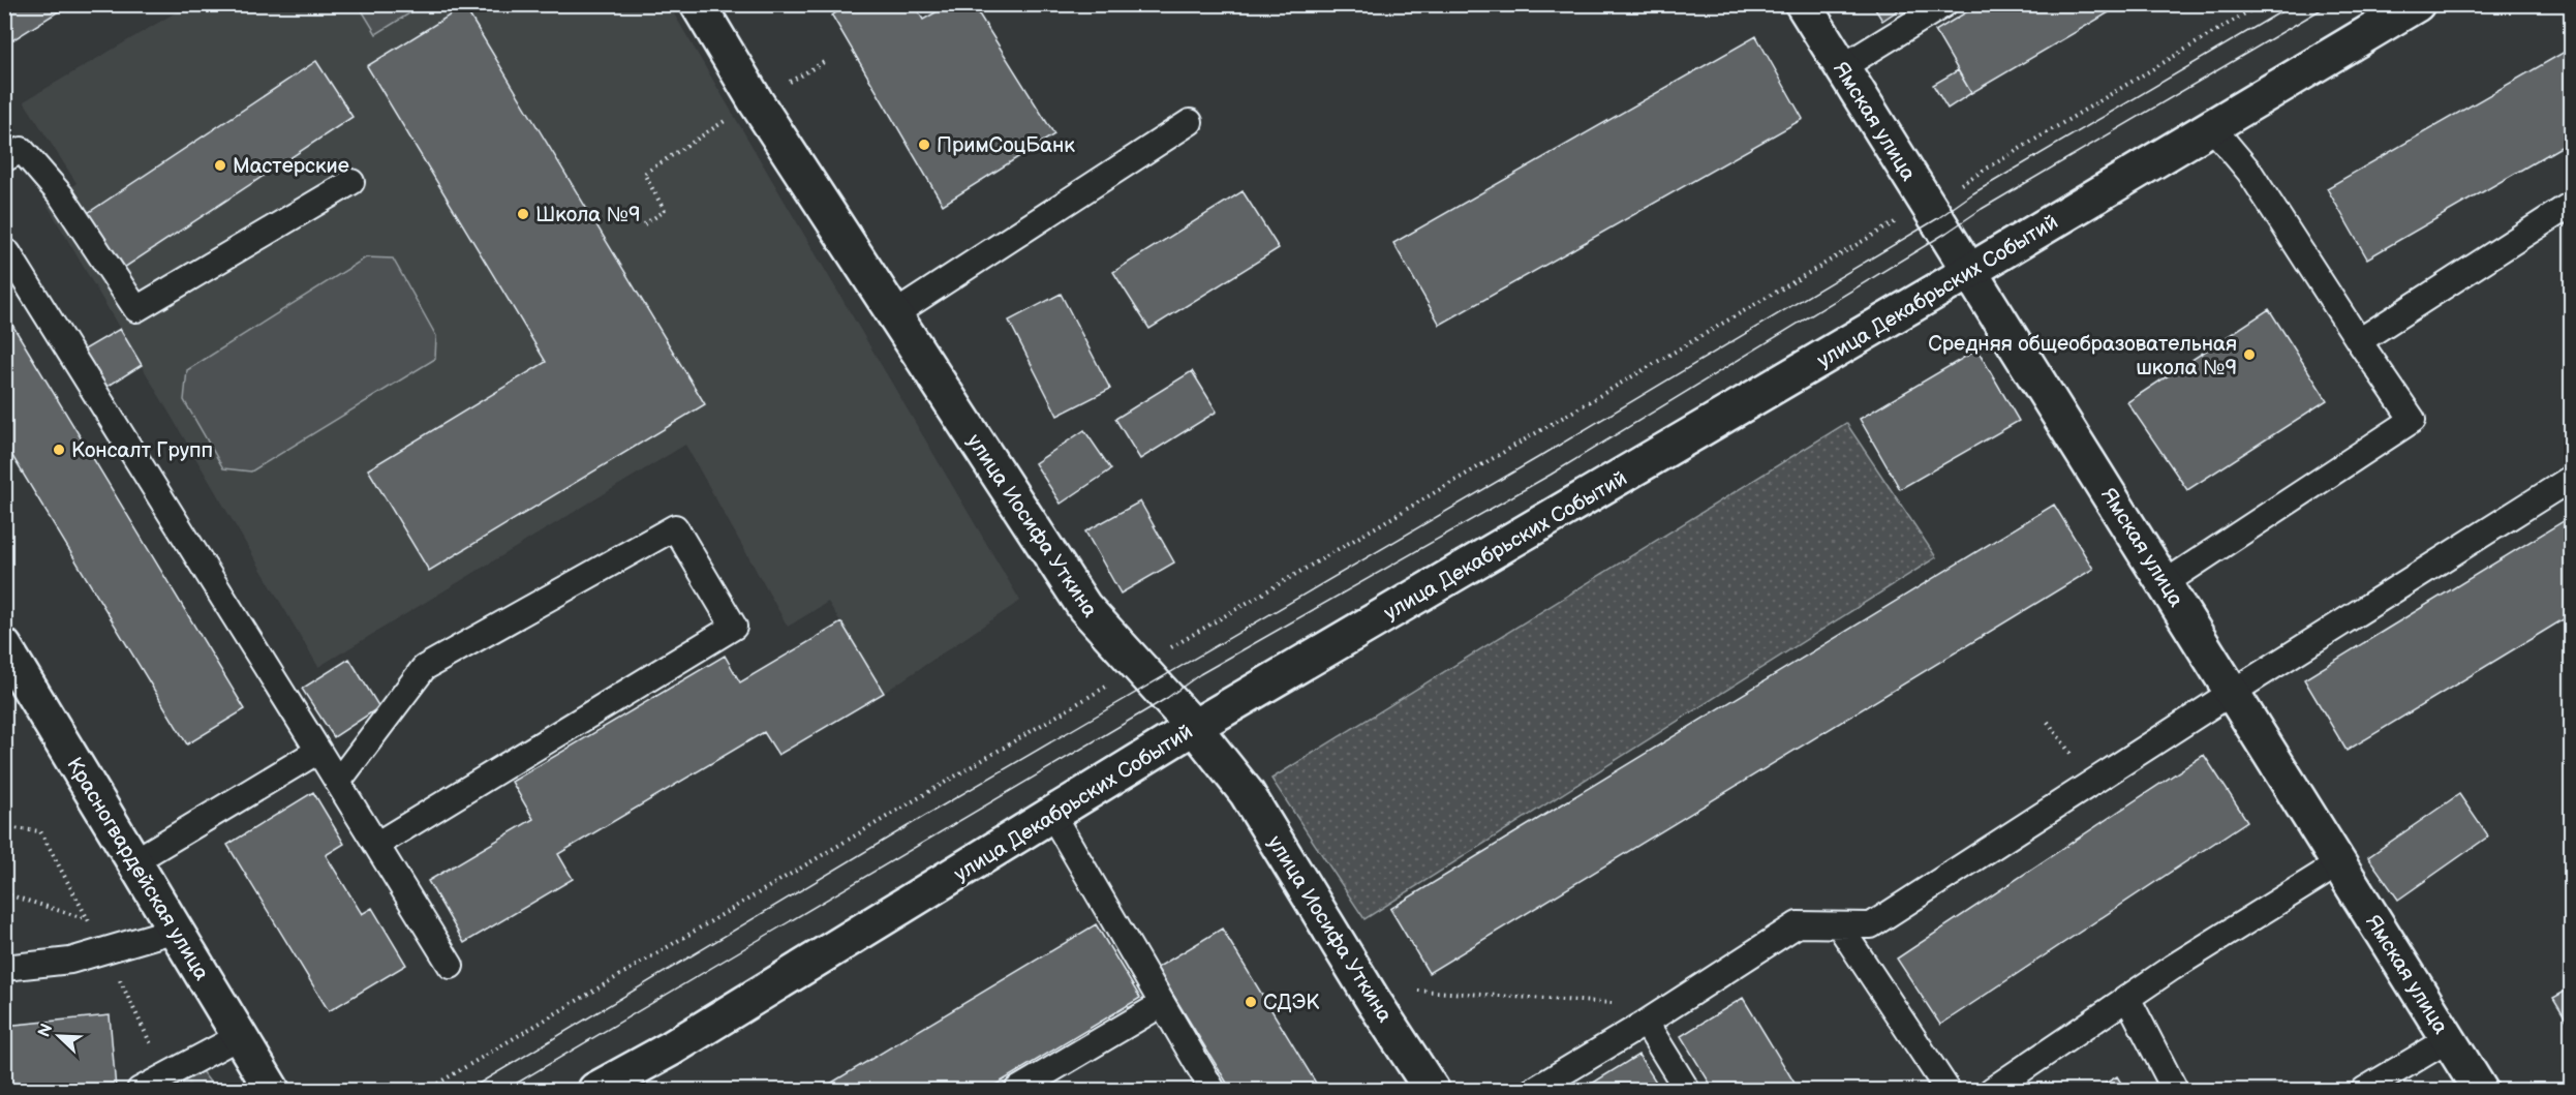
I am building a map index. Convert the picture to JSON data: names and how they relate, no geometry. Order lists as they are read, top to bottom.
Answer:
{
  "streets": {
    "street": [
      "Ямская улица",
      "улица Декабрьских Событий",
      "улица Иосифа Уткина",
      "Красногвардейская улица"
    ]
  },
  "crossings": [
    ["Ямская улица", "улица Декабрьских Событий"],
    ["улица Декабрьских Событий", "улица Иосифа Уткина"]
  ],
  "places": [
    "ПримСоцБанк",
    "Мастерские",
    "Школа №9",
    "Средняя общеобразовательная школа №9",
    "Консалт Групп",
    "СДЭК"
  ],
  "north": "top left"
}
